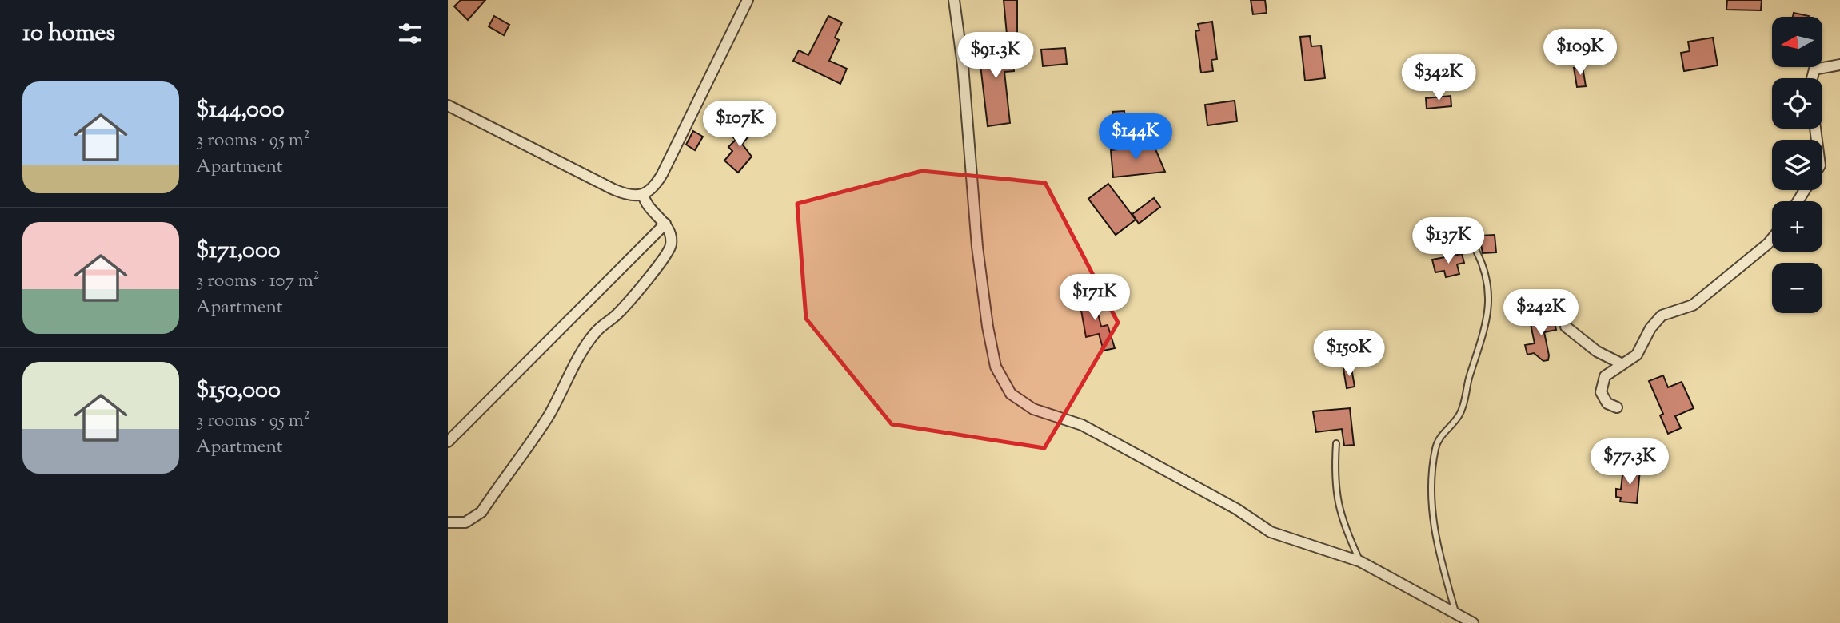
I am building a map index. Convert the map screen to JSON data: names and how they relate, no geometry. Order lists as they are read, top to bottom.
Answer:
{
  "north": "left",
  "page": {
    "heading": "10 homes",
    "map_buttons": ["+", "−"],
    "price": [
      "$109K",
      "$91.3K",
      "$342K",
      "$107K",
      "$144K",
      "$137K",
      "$171K",
      "$242K",
      "$150K",
      "$77.3K"
    ],
    "list": [
      {
        "name": "$144,000",
        "note": "3 rooms · 95 m² · Apartment"
      },
      {
        "name": "$171,000",
        "note": "3 rooms · 107 m² · Apartment"
      },
      {
        "name": "$150,000",
        "note": "3 rooms · 95 m² · Apartment"
      }
    ]
  }
}
